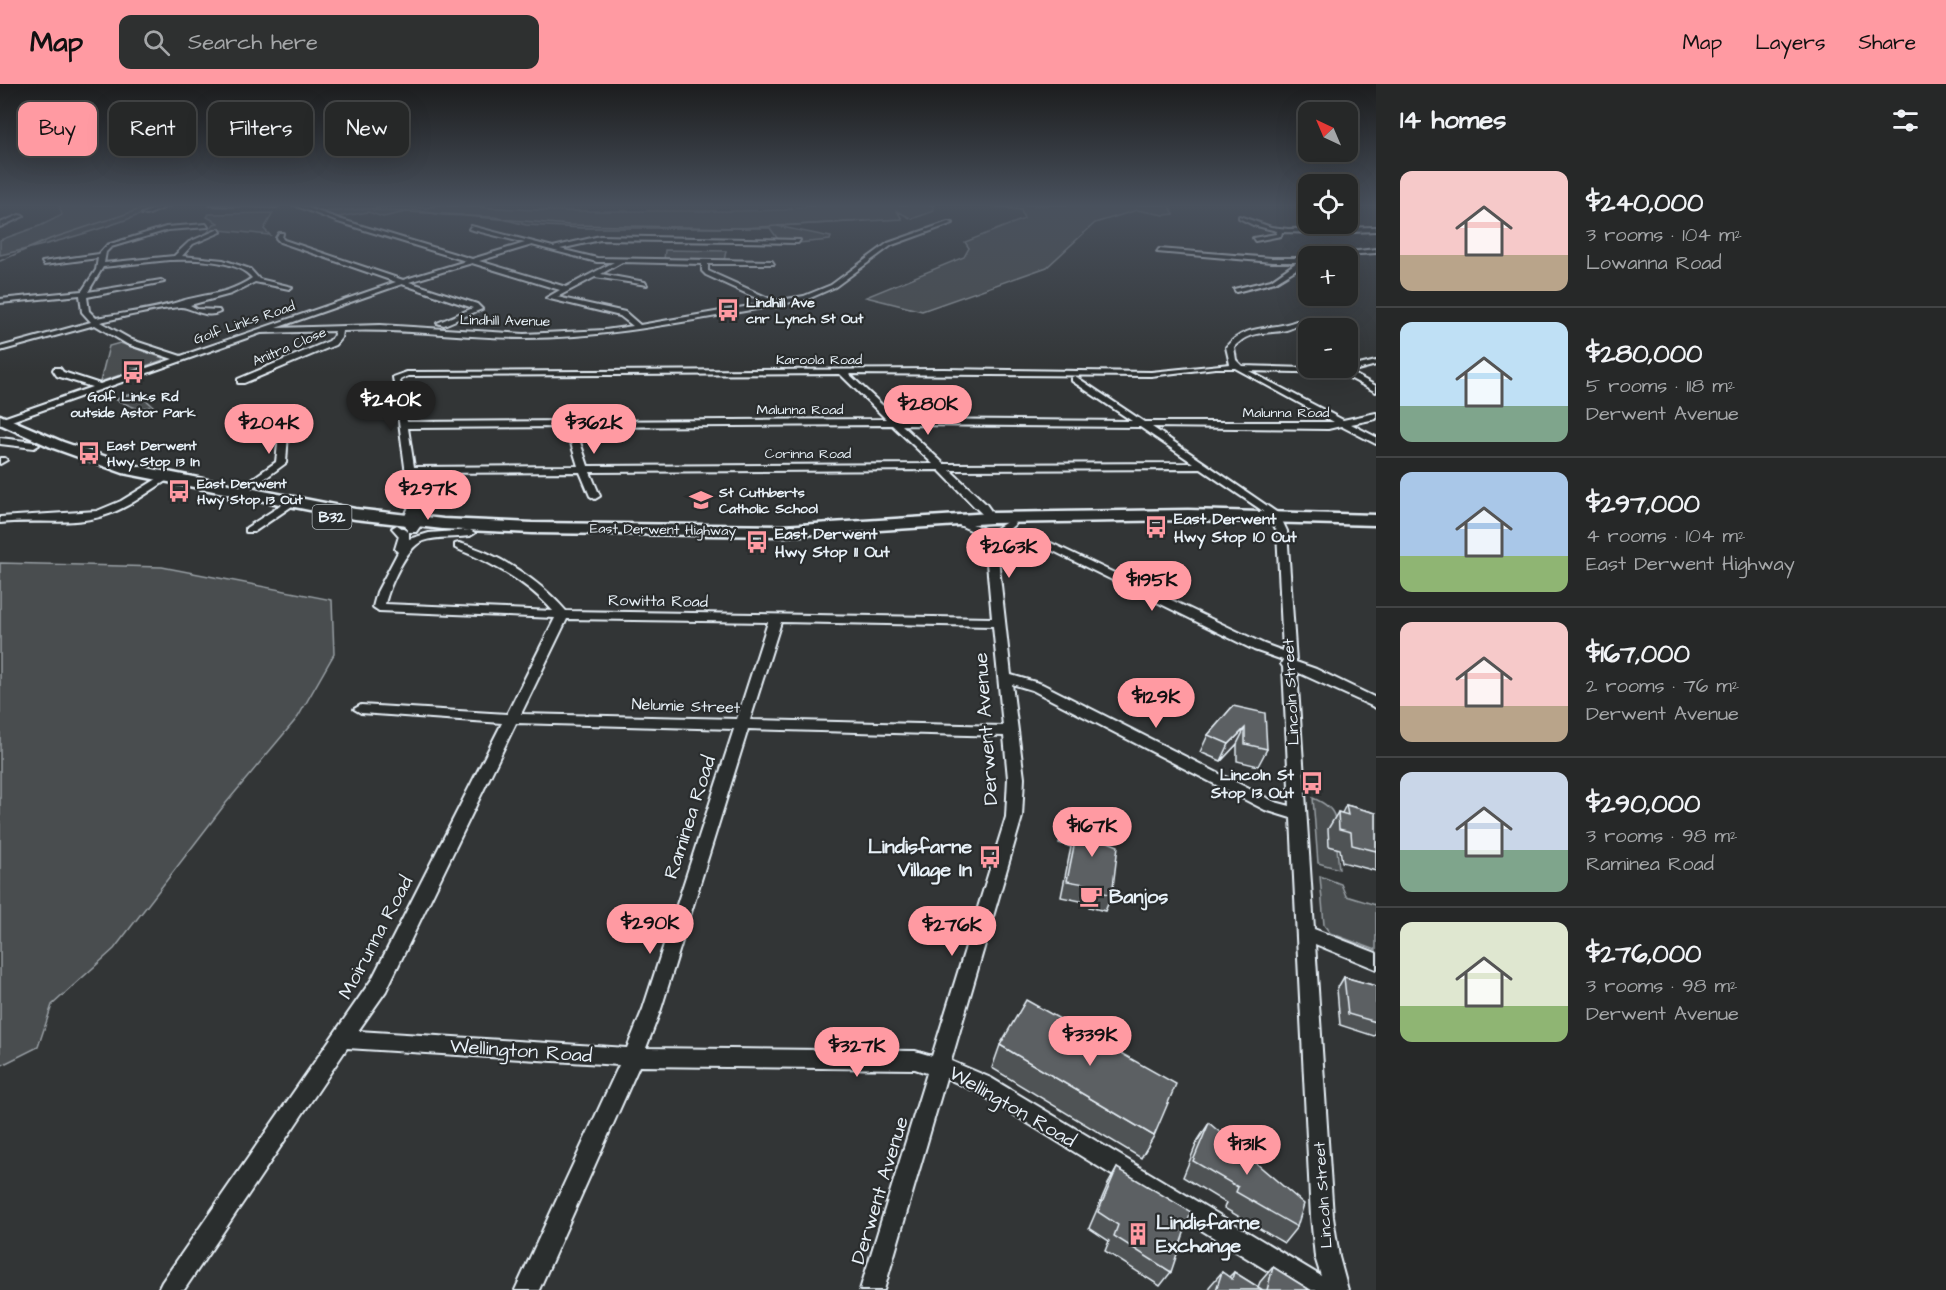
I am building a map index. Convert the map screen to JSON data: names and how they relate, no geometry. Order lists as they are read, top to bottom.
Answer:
{
  "streets": {
    "main road": ["B32", "East Derwent Highway"],
    "street": [
      "Lindhill Avenue",
      "Golf Links Road",
      "Anitra Close",
      "Karoola Road",
      "Malunna Road",
      "Corinna Road",
      "Rowitta Road",
      "Lincoln Street",
      "Nelumie Street",
      "Derwent Avenue",
      "Raminea Road",
      "Moirunna Road",
      "Wellington Road"
    ]
  },
  "crossings": [
    ["Lindhill Avenue", "Golf Links Road"],
    ["Lindhill Avenue", "Anitra Close"],
    ["Golf Links Road", "East Derwent Highway"],
    ["Karoola Road", "Malunna Road"],
    ["East Derwent Highway", "Lincoln Street"],
    ["Rowitta Road", "Derwent Avenue"],
    ["Rowitta Road", "Raminea Road"],
    ["Rowitta Road", "Moirunna Road"],
    ["Nelumie Street", "Derwent Avenue"],
    ["Nelumie Street", "Raminea Road"],
    ["Nelumie Street", "Moirunna Road"],
    ["Derwent Avenue", "Wellington Road"],
    ["Raminea Road", "Wellington Road"],
    ["Moirunna Road", "Wellington Road"]
  ],
  "places": {
    "bus stop": [
      "Lindhill Ave cnr Lynch St Out",
      "Golf Links Rd outside Astor Park",
      "East Derwent Hwy Stop 13 In",
      "East Derwent Hwy Stop 13 Out",
      "East Derwent Hwy Stop 10 Out",
      "East Derwent Hwy Stop 11 Out",
      "Lincoln St Stop 13 Out",
      "Lindisfarne Village In"
    ],
    "school or university": ["St Cuthberts Catholic School"],
    "cafe": ["Banjos"],
    "building": ["Lindisfarne Exchange"]
  },
  "north": "top left",
  "page": {
    "header": "Map",
    "search": "Search here",
    "nav": ["Map", "Layers", "Share"],
    "heading": "14 homes",
    "map_buttons": ["+", "−"],
    "chip": [
      "Buy",
      "Rent",
      "Filters",
      "New"
    ],
    "list": [
      {
        "name": "$240,000",
        "note": "3 rooms · 104 m² · Lowanna Road"
      },
      {
        "name": "$280,000",
        "note": "5 rooms · 118 m² · Derwent Avenue"
      },
      {
        "name": "$297,000",
        "note": "4 rooms · 104 m² · East Derwent Highway"
      },
      {
        "name": "$167,000",
        "note": "2 rooms · 76 m² · Derwent Avenue"
      },
      {
        "name": "$290,000",
        "note": "3 rooms · 98 m² · Raminea Road"
      },
      {
        "name": "$276,000",
        "note": "3 rooms · 98 m² · Derwent Avenue"
      }
    ],
    "price": [
      "$240K",
      "$280K",
      "$204K",
      "$362K",
      "$297K",
      "$263K",
      "$195K",
      "$129K",
      "$167K",
      "$290K",
      "$276K",
      "$339K",
      "$327K",
      "$131K"
    ]
  }
}
